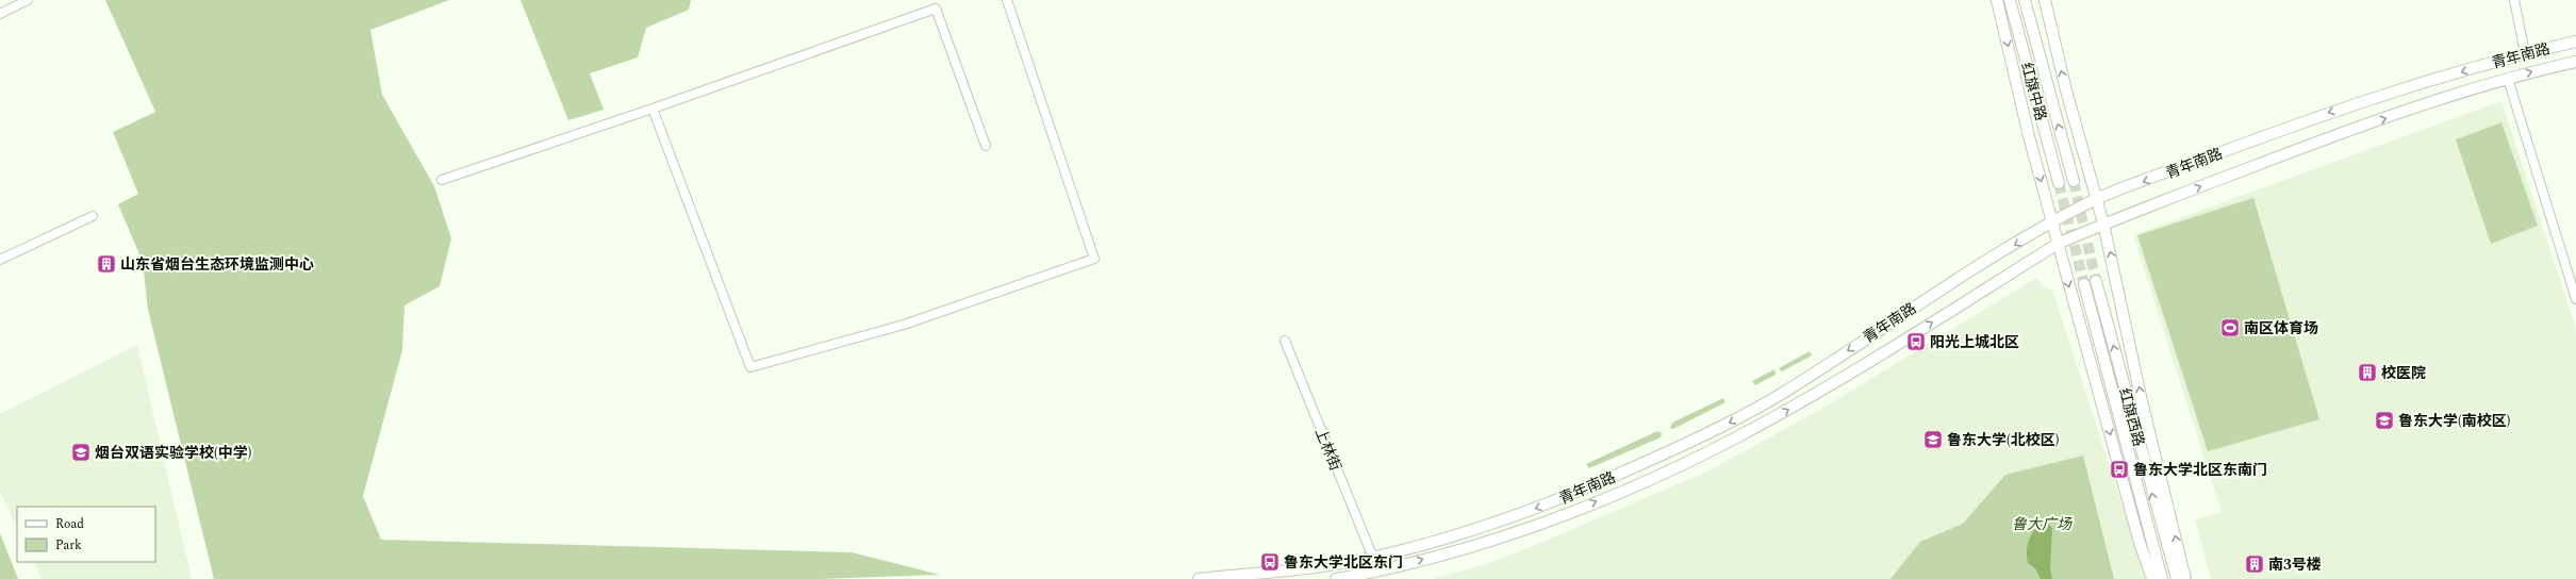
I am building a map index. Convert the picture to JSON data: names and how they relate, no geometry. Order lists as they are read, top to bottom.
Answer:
{
  "streets": {
    "main road": ["青年南路", "红旗中路", "红旗西路"],
    "street": ["上林街"]
  },
  "crossings": [
    ["青年南路", "上林街"]
  ],
  "parks": ["鲁大广场"],
  "places": {
    "building": ["山东省烟台生态环境监测中心", "校医院", "南3号楼"],
    "sports": ["南区体育场"],
    "bus stop": ["阳光上城北区", "鲁东大学北区东南门", "鲁东大学北区东门"],
    "school or university": ["鲁东大学(南校区)", "鲁东大学(北校区)", "烟台双语实验学校(中学)"]
  },
  "legend": ["Road", "Park"]
}
